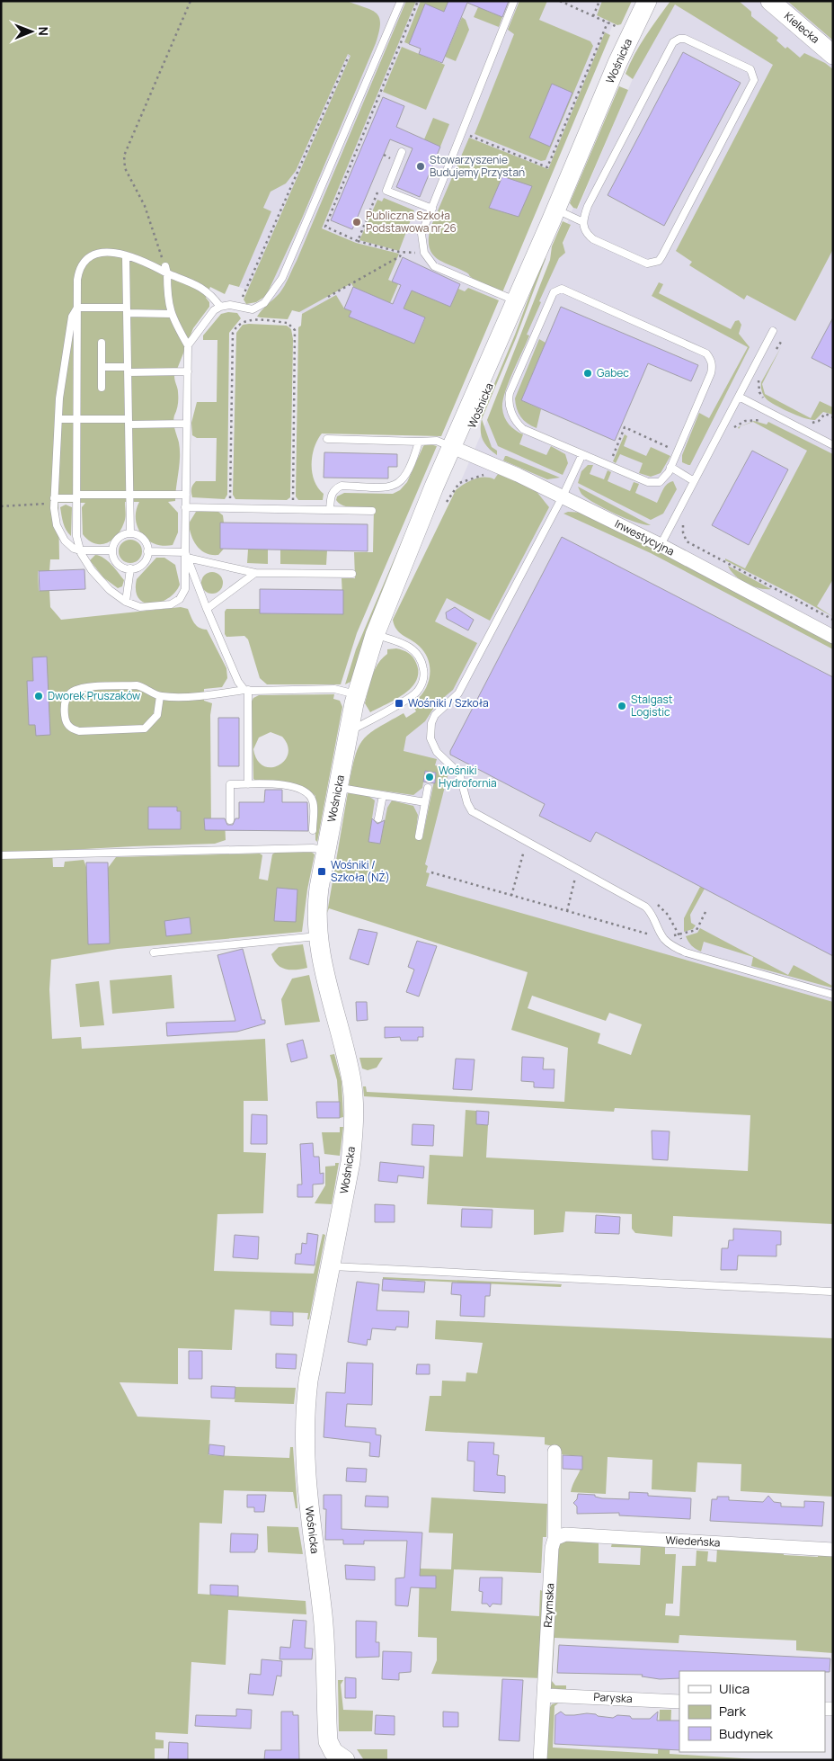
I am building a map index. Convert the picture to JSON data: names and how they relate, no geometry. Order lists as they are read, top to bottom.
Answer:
{
  "streets": {
    "street": [
      "Kielecka",
      "Wośnicka",
      "Inwestycyjna",
      "Wiedeńska",
      "Rzymska",
      "Paryska"
    ]
  },
  "crossings": [
    ["Wośnicka", "Inwestycyjna"],
    ["Wiedeńska", "Rzymska"],
    ["Rzymska", "Paryska"]
  ],
  "places": {
    "other": [
      "Stowarzyszenie Budujemy Przystań",
      "Publiczna Szkoła Podstawowa nr 26",
      "Gabec",
      "Dworek Pruszaków",
      "Stalgast Logistic",
      "Wośniki Hydrofornia"
    ],
    "transit": ["Wośniki / Szkoła", "Wośniki / Szkoła (NŻ)"]
  },
  "legend": ["Ulica", "Park", "Budynek"],
  "north": "right"
}
